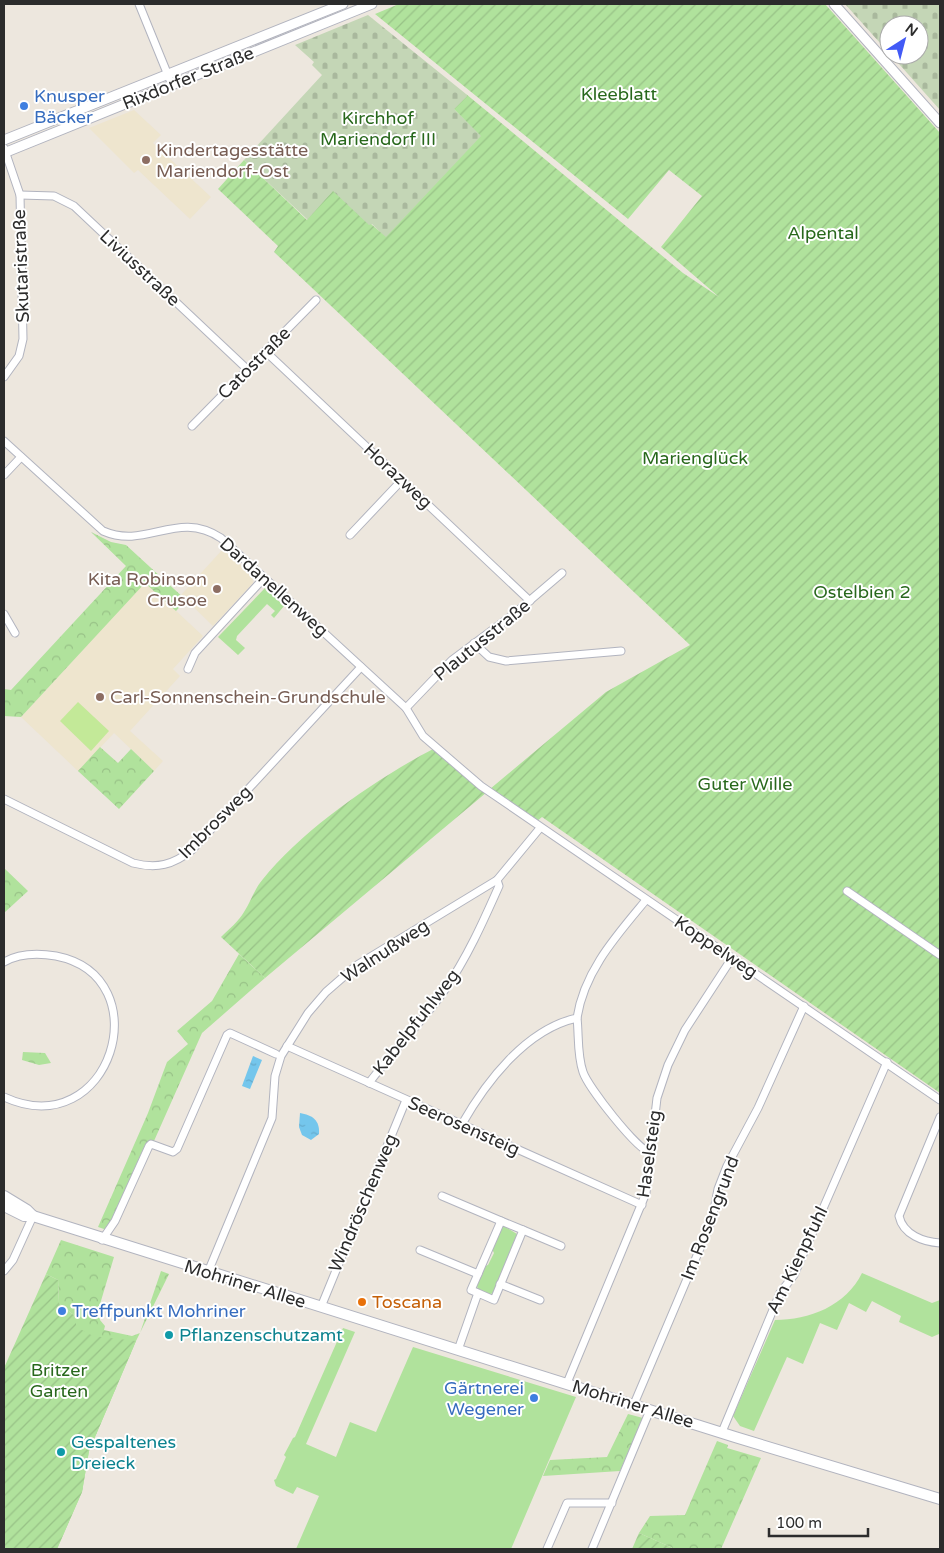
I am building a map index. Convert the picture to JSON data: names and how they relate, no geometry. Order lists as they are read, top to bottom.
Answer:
{
  "streets": {
    "main road": ["Mohriner Allee"],
    "street": [
      "Rixdorfer Straße",
      "Skutaristraße",
      "Liviusstraße",
      "Catostraße",
      "Horazweg",
      "Dardanellenweg",
      "Plautusstraße",
      "Imbrosweg",
      "Koppelweg",
      "Walnußweg",
      "Kabelpfuhlweg",
      "Seerosensteig",
      "Haselsteig",
      "Windröschenweg",
      "Im Rosengrund",
      "Am Kienpfuhl"
    ]
  },
  "crossings": [
    ["Rixdorfer Straße", "Skutaristraße"],
    ["Skutaristraße", "Liviusstraße"],
    ["Liviusstraße", "Catostraße"],
    ["Catostraße", "Horazweg"],
    ["Horazweg", "Plautusstraße"],
    ["Dardanellenweg", "Plautusstraße"],
    ["Dardanellenweg", "Imbrosweg"],
    ["Dardanellenweg", "Koppelweg"],
    ["Koppelweg", "Walnußweg"],
    ["Koppelweg", "Haselsteig"],
    ["Koppelweg", "Im Rosengrund"],
    ["Koppelweg", "Am Kienpfuhl"],
    ["Walnußweg", "Kabelpfuhlweg"],
    ["Walnußweg", "Seerosensteig"],
    ["Walnußweg", "Mohriner Allee"],
    ["Kabelpfuhlweg", "Seerosensteig"],
    ["Seerosensteig", "Haselsteig"],
    ["Seerosensteig", "Windröschenweg"],
    ["Haselsteig", "Mohriner Allee"],
    ["Windröschenweg", "Mohriner Allee"],
    ["Im Rosengrund", "Mohriner Allee"],
    ["Am Kienpfuhl", "Mohriner Allee"]
  ],
  "parks": [
    "Kleeblatt",
    "Kirchhof Mariendorf III",
    "Alpental",
    "Marienglück",
    "Ostelbien 2",
    "Guter Wille",
    "Britzer Garten"
  ],
  "places": [
    "Knusper Bäcker",
    "Kindertagesstätte Mariendorf-Ost",
    "Kita Robinson Crusoe",
    "Carl-Sonnenschein-Grundschule",
    "Toscana",
    "Treffpunkt Mohriner",
    "Pflanzenschutzamt",
    "Gärtnerei Wegener",
    "Gespaltenes Dreieck"
  ],
  "scale_bar": "100 m",
  "north": "top right"
}
